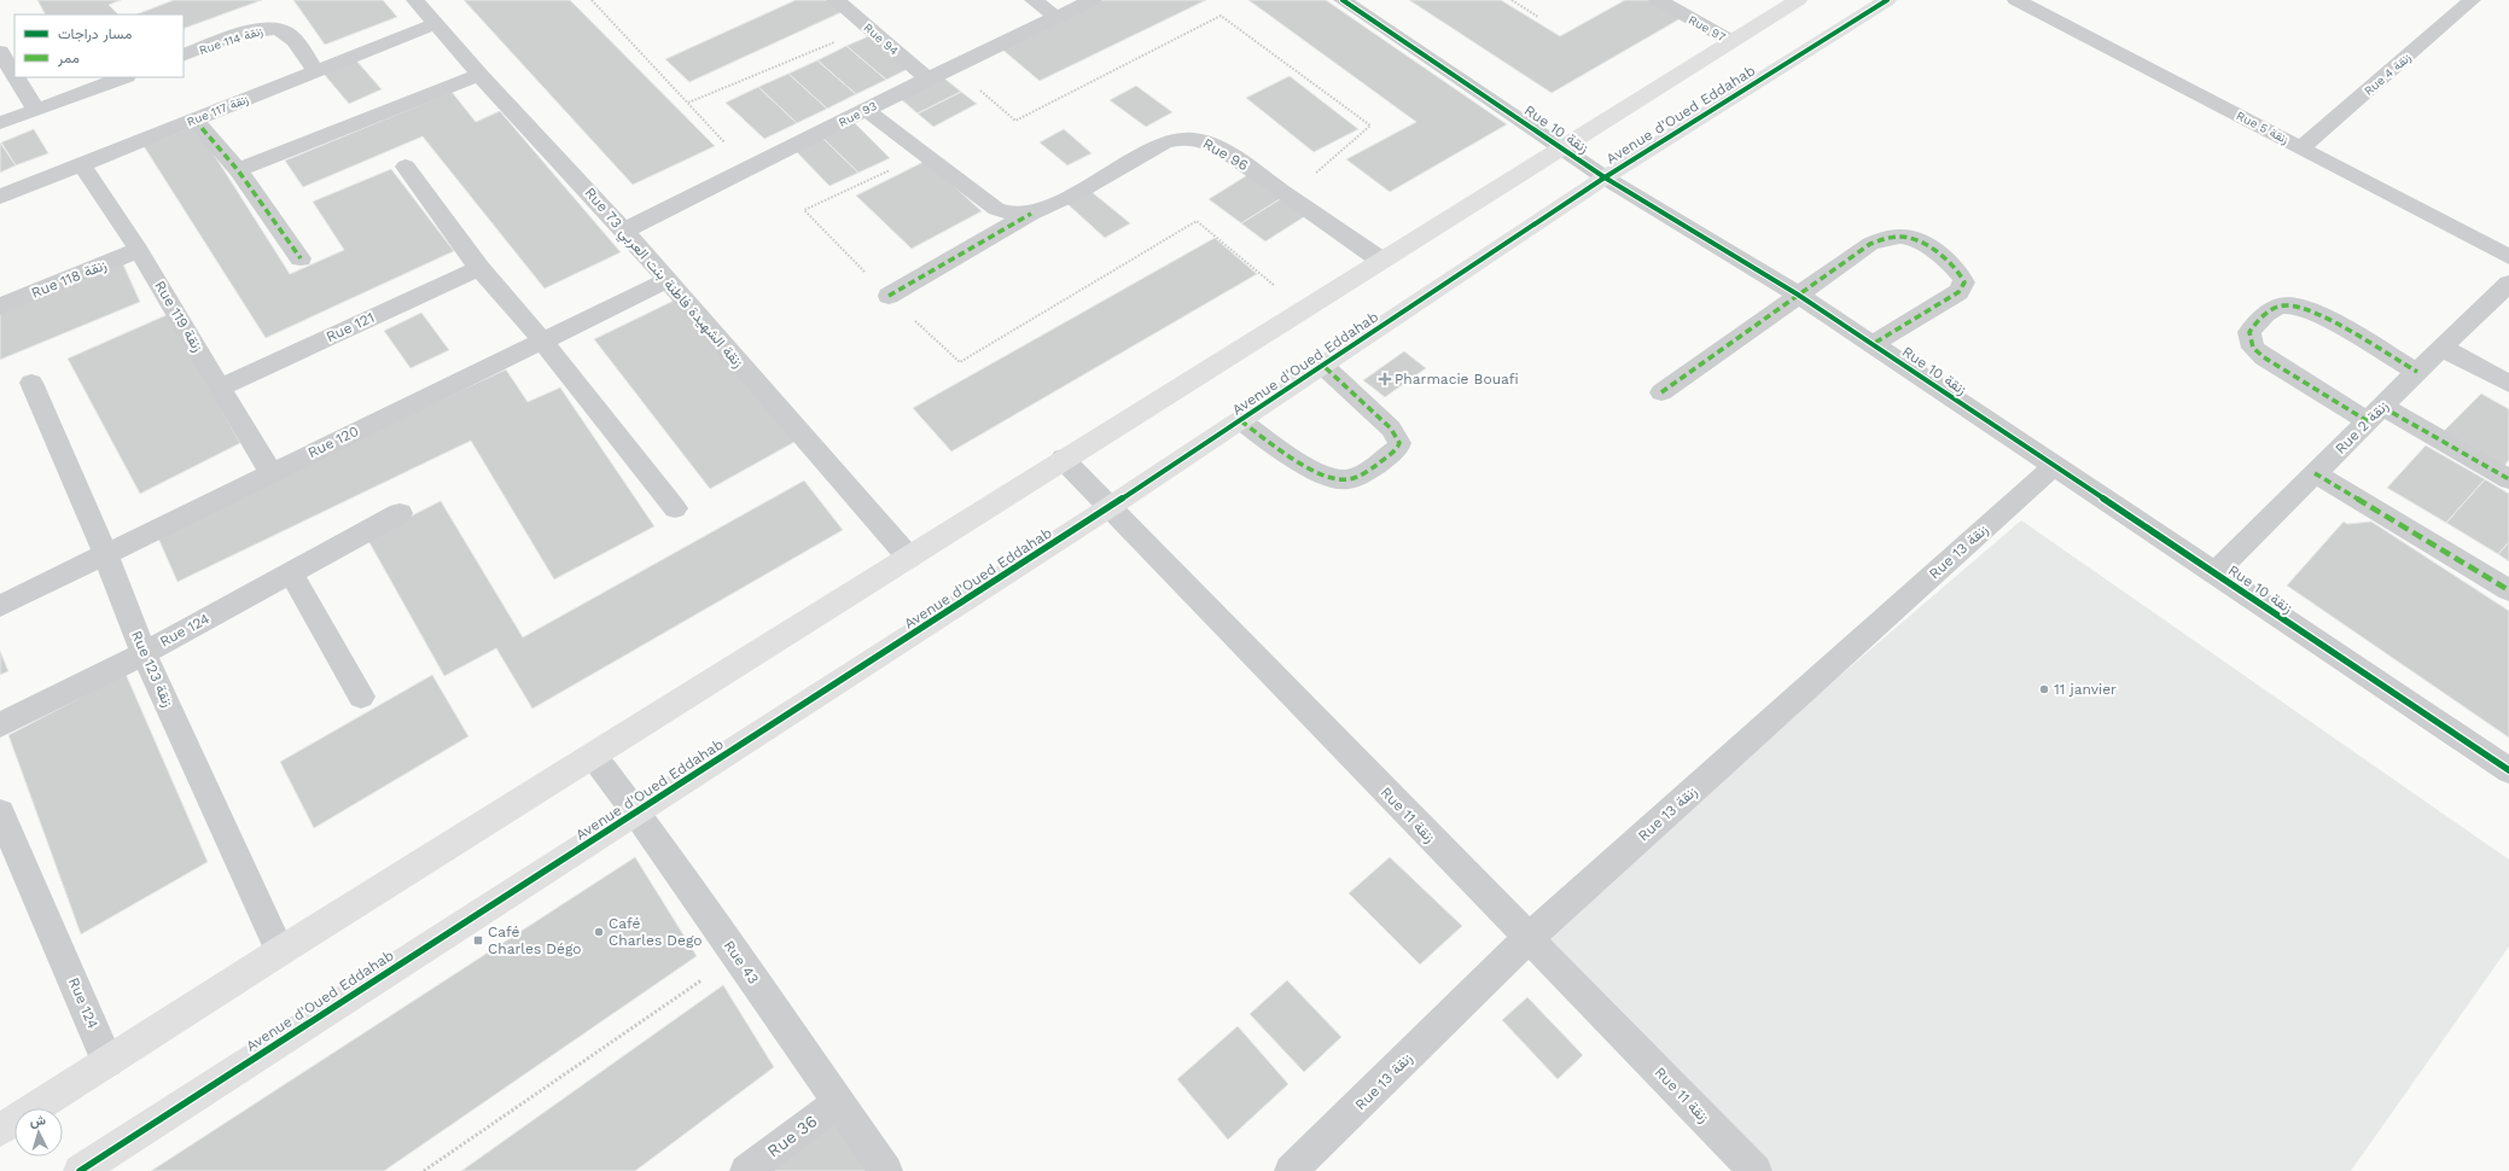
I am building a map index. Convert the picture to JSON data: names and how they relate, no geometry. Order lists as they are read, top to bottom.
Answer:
{
  "streets": {
    "street": [
      "Rue 97",
      "Rue 94",
      "Rue 114 زنقة",
      "Rue 4 زنقة",
      "Rue 117 زنقة",
      "Rue 93",
      "Avenue d'Oued Eddahab",
      "Rue 5 زنقة",
      "Rue 10 زنقة",
      "Rue 96",
      "Rue 73 زنقة الشهيدة فاطنة بنت العربي",
      "Rue 118 زنقة",
      "Rue 119 زنقة",
      "Rue 121",
      "Rue 2 زنقة",
      "Rue 120",
      "Rue 13 زنقة",
      "Rue 124",
      "Rue 123 زنقة",
      "Rue 11 زنقة",
      "Rue 43",
      "Rue 36"
    ]
  },
  "crossings": [
    ["Rue 94", "Rue 93"],
    ["Rue 114 زنقة", "Rue 117 زنقة"],
    ["Rue 4 زنقة", "Rue 5 زنقة"],
    ["Rue 117 زنقة", "Rue 73 زنقة الشهيدة فاطنة بنت العربي"],
    ["Rue 117 زنقة", "Rue 119 زنقة"],
    ["Rue 93", "Rue 96"],
    ["Rue 93", "Rue 73 زنقة الشهيدة فاطنة بنت العربي"],
    ["Avenue d'Oued Eddahab", "Rue 10 زنقة"],
    ["Avenue d'Oued Eddahab", "Rue 11 زنقة"],
    ["Avenue d'Oued Eddahab", "Rue 43"],
    ["Rue 10 زنقة", "Rue 2 زنقة"],
    ["Rue 10 زنقة", "Rue 13 زنقة"],
    ["Rue 73 زنقة الشهيدة فاطنة بنت العربي", "Rue 120"],
    ["Rue 118 زنقة", "Rue 119 زنقة"],
    ["Rue 119 زنقة", "Rue 121"],
    ["Rue 119 زنقة", "Rue 120"],
    ["Rue 120", "Rue 123 زنقة"],
    ["Rue 13 زنقة", "Rue 11 زنقة"],
    ["Rue 124", "Rue 123 زنقة"],
    ["Rue 43", "Rue 36"]
  ],
  "places": {
    "health": ["Pharmacie Bouafi"],
    "other": ["11 janvier", "Café Charles Dego"],
    "transit": ["Café Charles Dégo"]
  },
  "legend": ["مسار دراجات", "ممر"],
  "north": "top"
}
